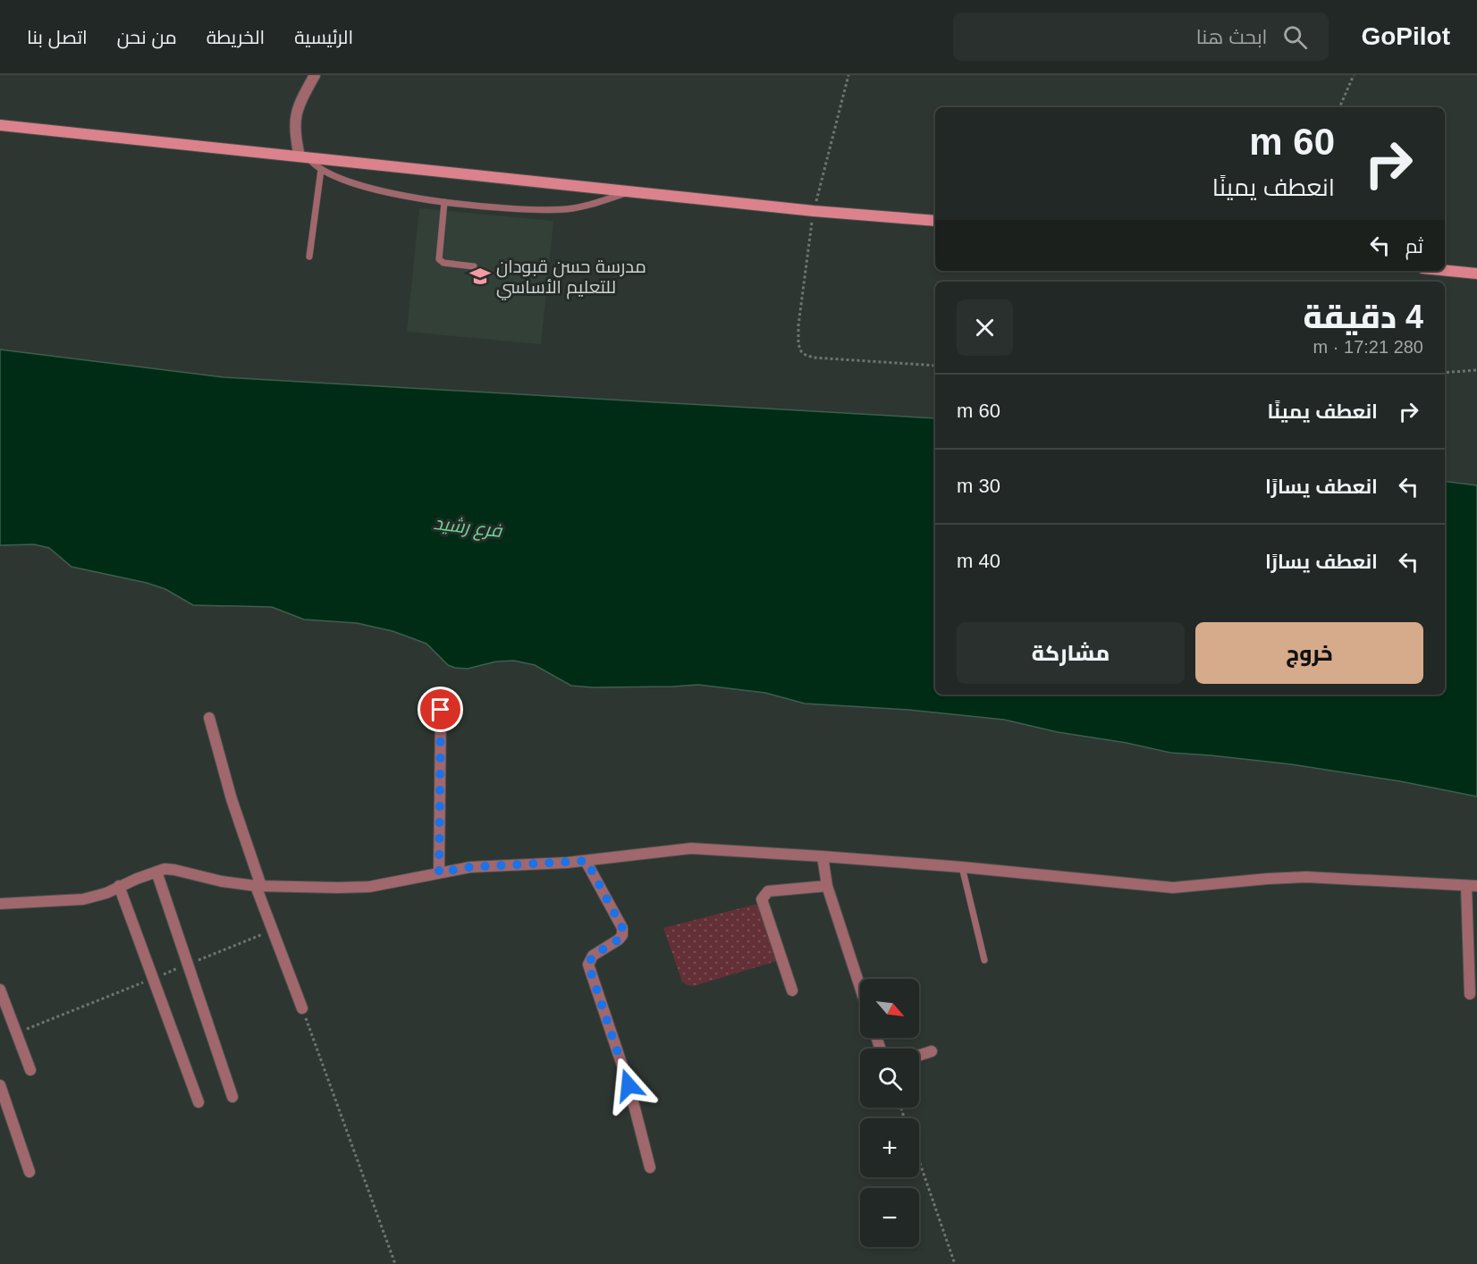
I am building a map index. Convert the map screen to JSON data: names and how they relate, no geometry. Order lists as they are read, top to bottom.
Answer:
{
  "water": ["فرع رشيد"],
  "places": {
    "school or university": ["مدرسة حسن قبودان للتعليم الأساسي"]
  },
  "north": "bottom right",
  "page": {
    "header": "GoPilot",
    "search": "ابحث هنا",
    "nav": [
      "الرئيسية",
      "الخريطة",
      "من نحن",
      "اتصل بنا"
    ],
    "turn": ["60 m", "انعطف يمينًا"],
    "then": "ثم",
    "heading": ["4 دقيقة", "280 m · 17:21"],
    "list": [
      {
        "name": "انعطف يمينًا",
        "value": "60 m"
      },
      {
        "name": "انعطف يسارًا",
        "value": "30 m"
      },
      {
        "name": "انعطف يسارًا",
        "value": "40 m"
      }
    ],
    "buttons": ["خروج", "مشاركة"],
    "map_buttons": ["+", "−"]
  }
}
